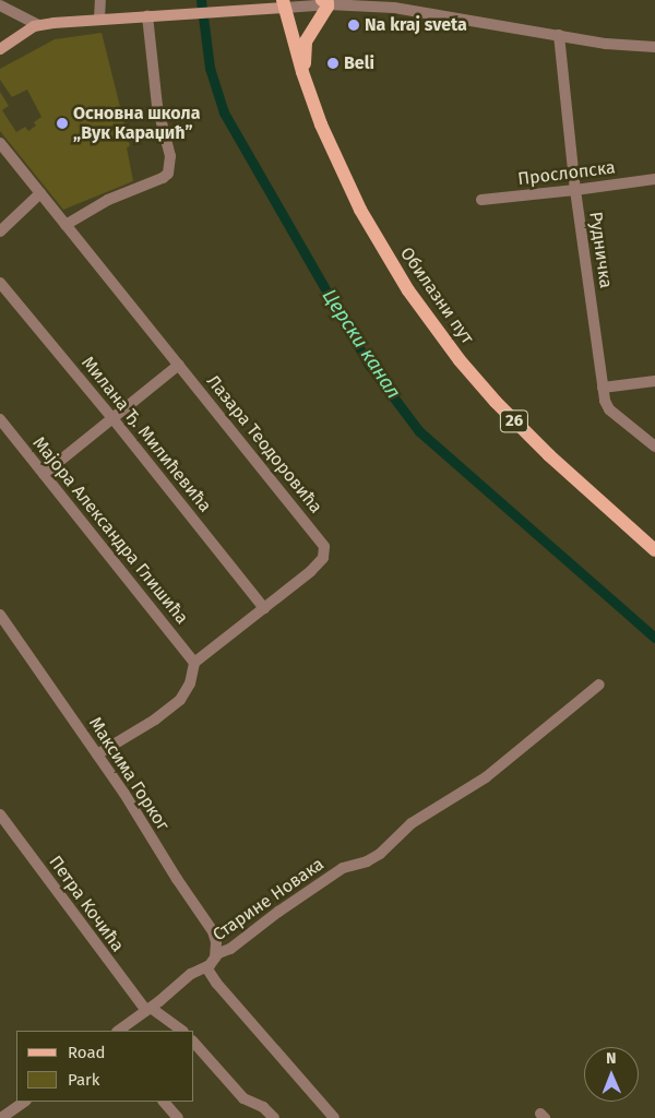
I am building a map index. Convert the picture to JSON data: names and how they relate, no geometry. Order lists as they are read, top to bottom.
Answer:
{
  "streets": {
    "main road": ["Обилазни пут", "26"],
    "street": [
      "Прослопска",
      "Рудничка",
      "Милана Ђ. Милићевића",
      "Лазара Теодоровића",
      "Мајора Александра Глишића",
      "Максима Горког",
      "Старине Новака",
      "Петра Кочића"
    ]
  },
  "crossings": [
    ["Прослопска", "Рудничка"],
    ["Милана Ђ. Милићевића", "Лазара Теодоровића"],
    ["Лазара Теодоровића", "Мајора Александра Глишића"],
    ["Максима Горког", "Старине Новака"],
    ["Старине Новака", "Петра Кочића"]
  ],
  "water": ["Церски канал"],
  "places": ["Na kraj sveta", "Beli", "Основна школа „Вук Караџић”"],
  "legend": ["Road", "Park"],
  "north": "top"
}
